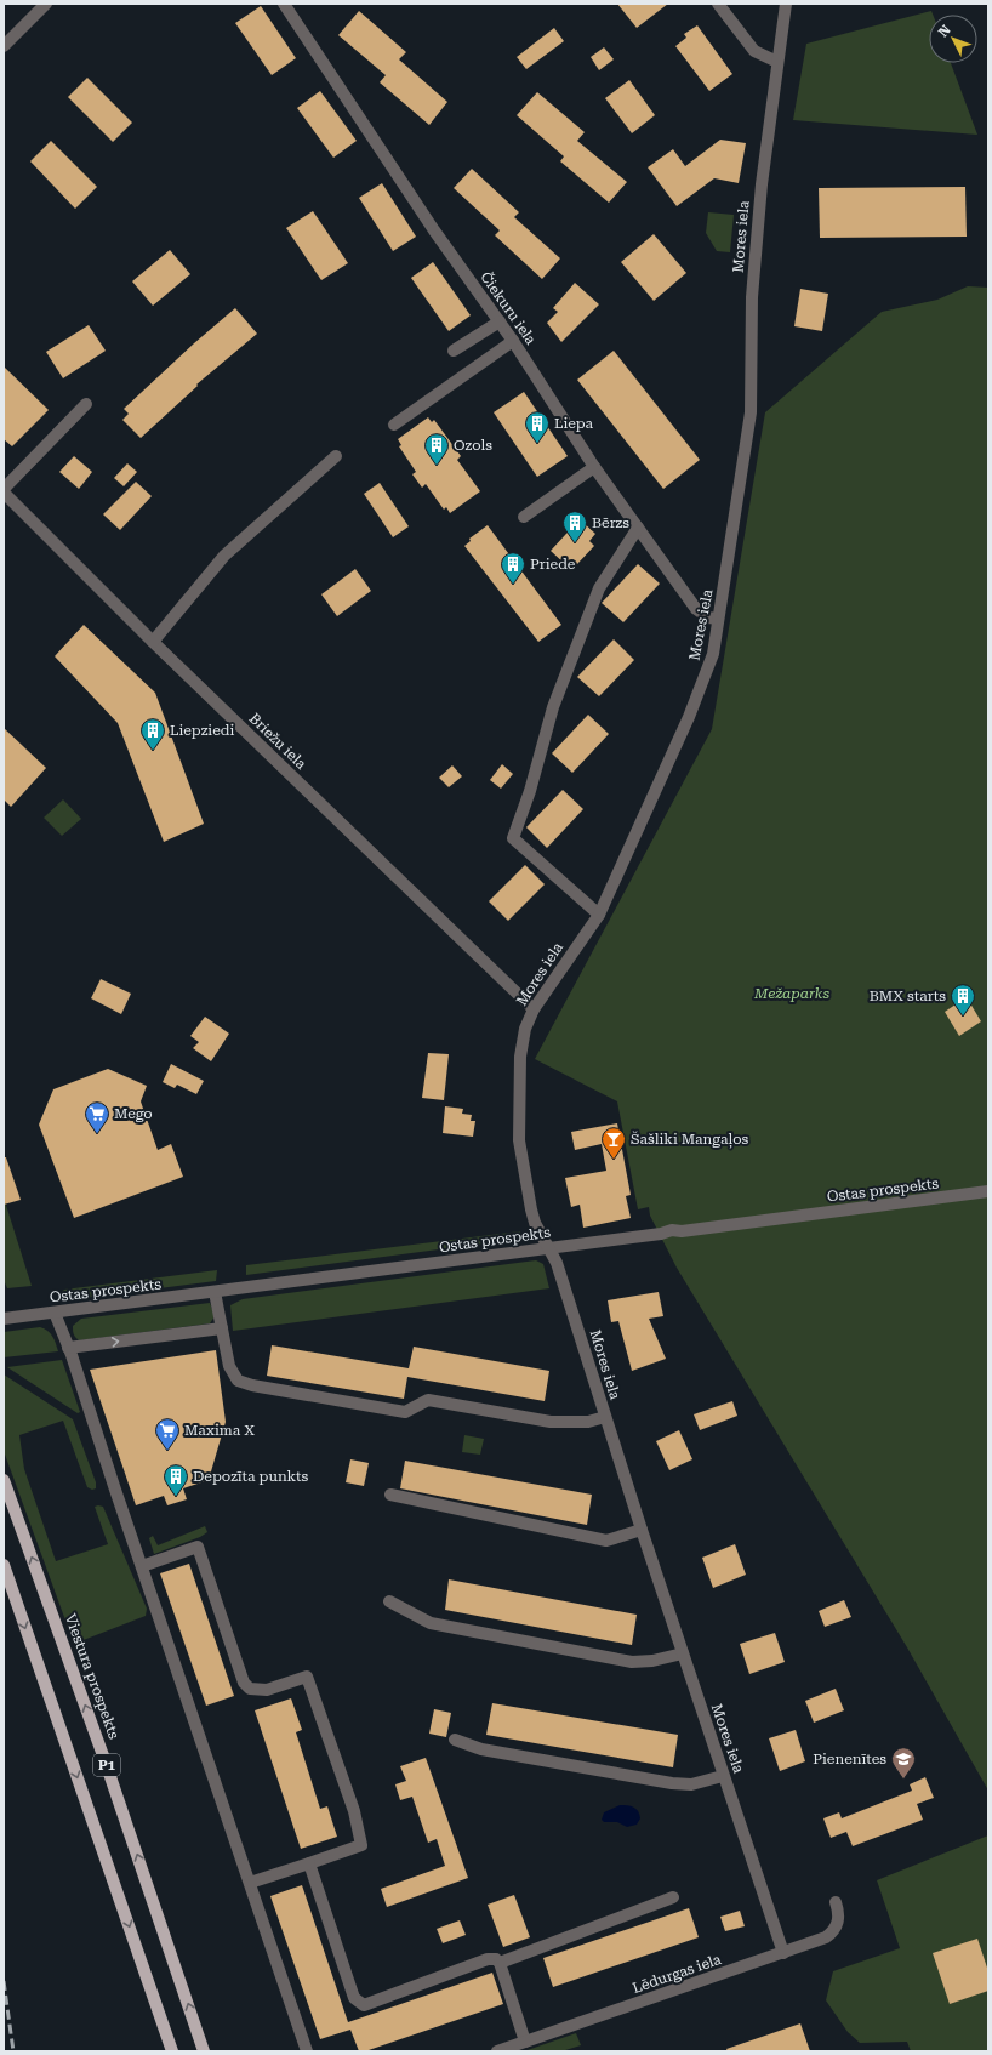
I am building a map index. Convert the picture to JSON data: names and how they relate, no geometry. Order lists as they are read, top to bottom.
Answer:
{
  "streets": {
    "main road": ["Viestura prospekts", "P1"],
    "street": [
      "Mores iela",
      "Čiekuru iela",
      "Briežu iela",
      "Ostas prospekts",
      "Lēdurgas iela"
    ]
  },
  "crossings": [
    ["Mores iela", "Čiekuru iela"],
    ["Mores iela", "Briežu iela"],
    ["Mores iela", "Ostas prospekts"],
    ["Mores iela", "Lēdurgas iela"]
  ],
  "parks": ["Mežaparks"],
  "places": {
    "building": [
      "Liepa",
      "Ozols",
      "Bērzs",
      "Priede",
      "Liepziedi",
      "BMX starts",
      "Depozīta punkts"
    ],
    "supermarket": ["Mego", "Maxima X"],
    "bar": ["Šašliki Mangaļos"],
    "school or university": ["Pienenītes"]
  },
  "north": "top left"
}
